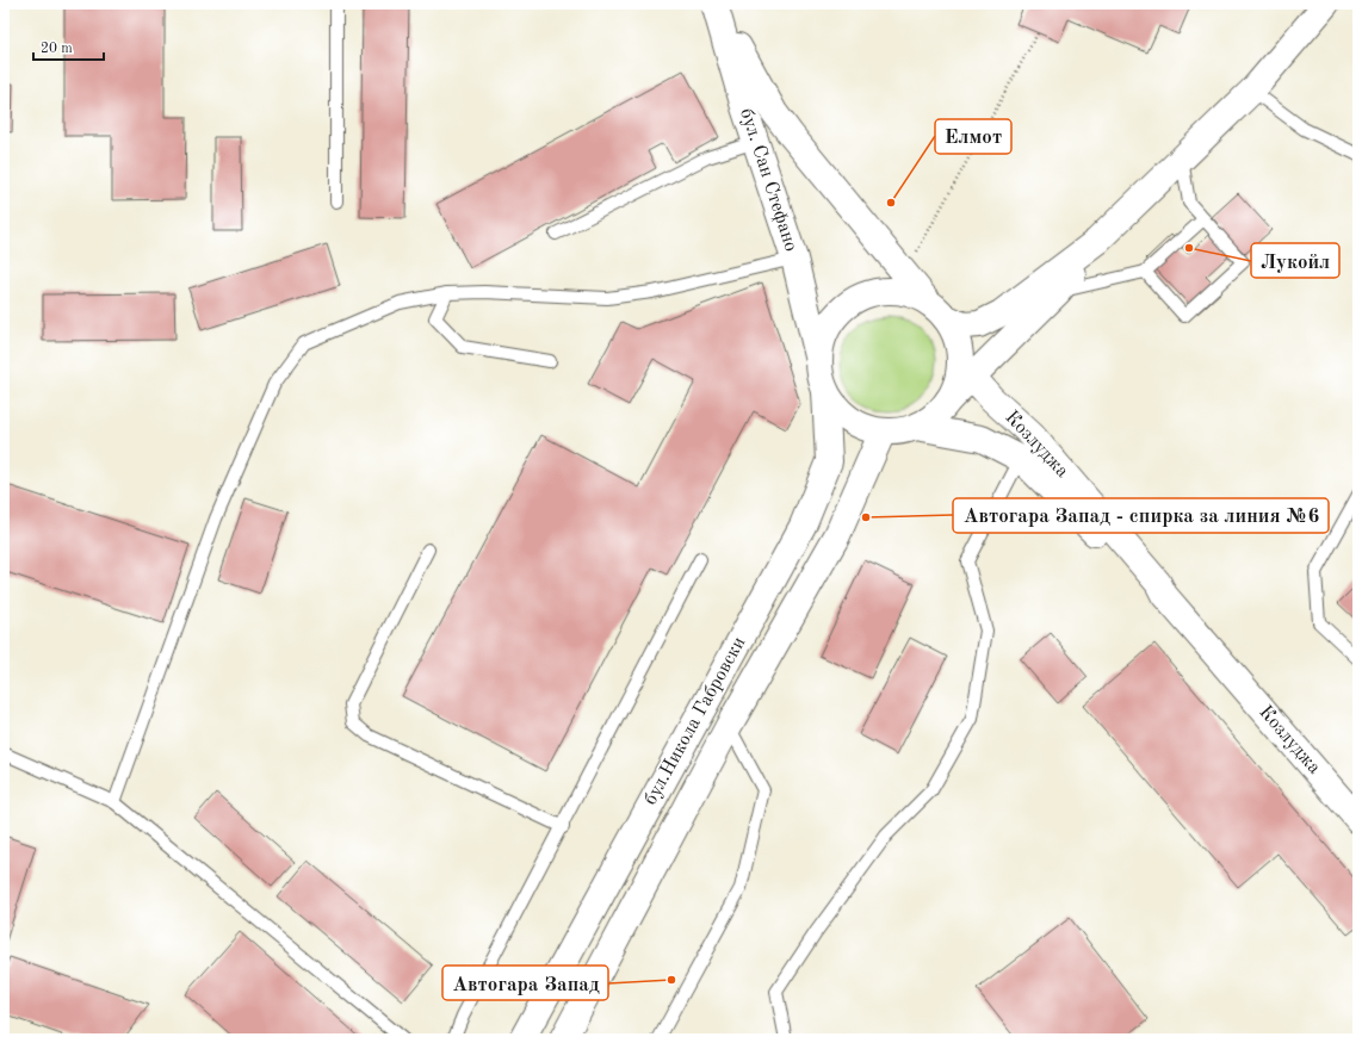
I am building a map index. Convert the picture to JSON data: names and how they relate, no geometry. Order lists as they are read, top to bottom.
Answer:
{
  "streets": {
    "street": ["бул. Сан Стефано", "Козлуджа", "бул.Никола Габровски"]
  },
  "crossings": [
    ["бул. Сан Стефано", "Козлуджа"],
    ["бул. Сан Стефано", "бул.Никола Габровски"],
    ["Козлуджа", "бул.Никола Габровски"]
  ],
  "places": [
    "Елмот",
    "Лукойл",
    "Автогара Запад - спирка за линия №6",
    "Автогара Запад"
  ],
  "scale_bar": "20 m"
}
